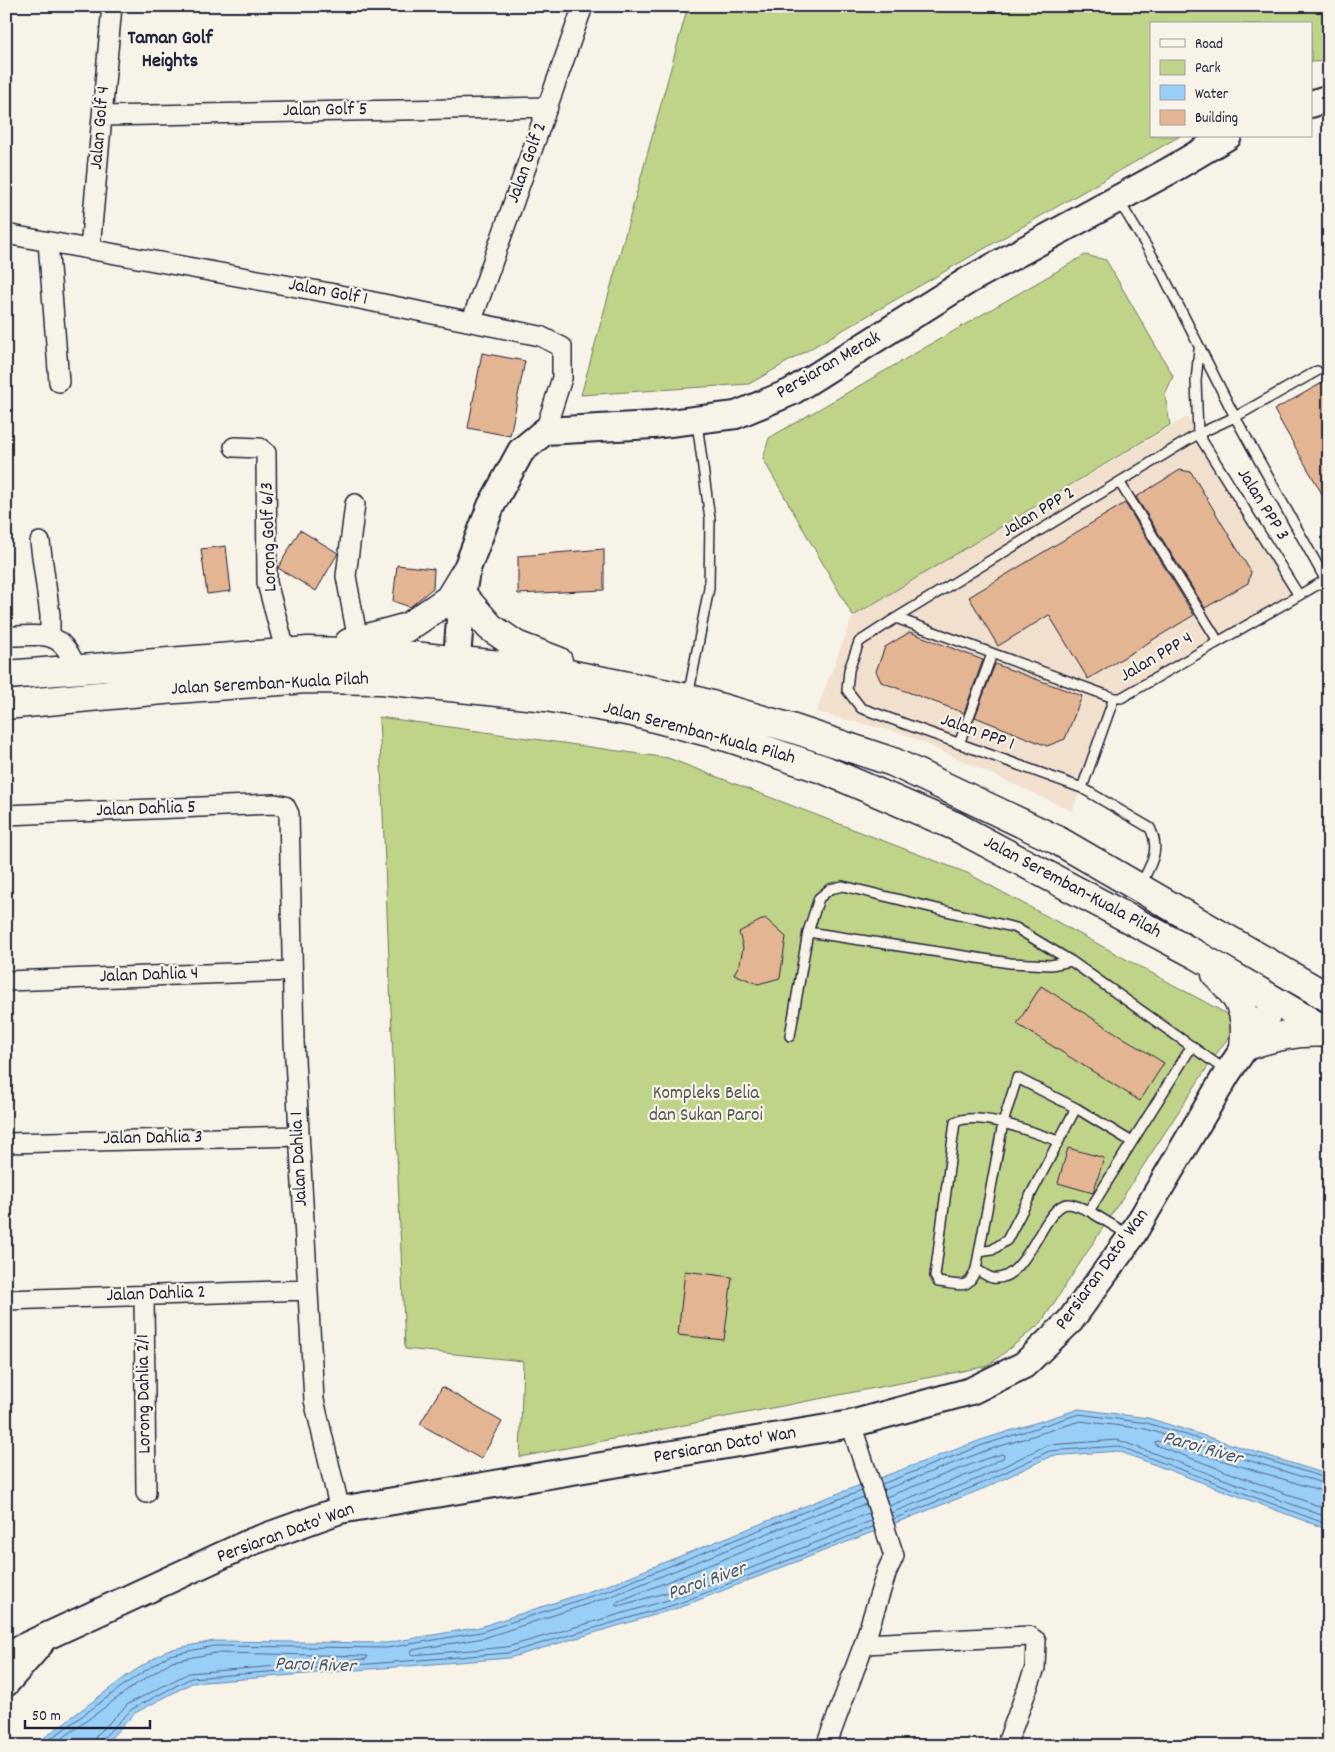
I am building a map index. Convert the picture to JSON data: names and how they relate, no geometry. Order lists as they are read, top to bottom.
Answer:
{
  "streets": {
    "highway": ["Jalan Seremban-Kuala Pilah"],
    "street": [
      "Jalan Golf 5",
      "Jalan Golf 4",
      "Jalan Golf 2",
      "Jalan Golf 1",
      "Persiaran Merak",
      "Lorong Golf 6/3",
      "Jalan Dahlia 5",
      "Jalan Dahlia 4",
      "Jalan Dahlia 3",
      "Jalan Dahlia 1",
      "Persiaran Dato' Wan",
      "Jalan Dahlia 2",
      "Lorong Dahlia 2/1"
    ],
    "lane": [
      "Jalan PPP 3",
      "Jalan PPP 2",
      "Jalan PPP 4",
      "Jalan PPP 1"
    ]
  },
  "crossings": [
    ["Jalan Golf 5", "Jalan Golf 4"],
    ["Jalan Golf 5", "Jalan Golf 2"],
    ["Jalan Golf 4", "Jalan Golf 1"],
    ["Jalan Golf 2", "Jalan Golf 1"],
    ["Jalan Golf 1", "Persiaran Merak"],
    ["Jalan PPP 3", "Jalan PPP 2"],
    ["Jalan PPP 3", "Jalan PPP 4"],
    ["Jalan PPP 2", "Jalan PPP 1"],
    ["Lorong Golf 6/3", "Jalan Seremban-Kuala Pilah"],
    ["Jalan PPP 4", "Jalan PPP 1"],
    ["Jalan Seremban-Kuala Pilah", "Jalan PPP 1"],
    ["Jalan Seremban-Kuala Pilah", "Persiaran Dato' Wan"],
    ["Jalan Dahlia 5", "Jalan Dahlia 1"],
    ["Jalan Dahlia 4", "Jalan Dahlia 1"],
    ["Jalan Dahlia 3", "Jalan Dahlia 1"],
    ["Jalan Dahlia 1", "Persiaran Dato' Wan"],
    ["Jalan Dahlia 1", "Jalan Dahlia 2"],
    ["Jalan Dahlia 2", "Lorong Dahlia 2/1"]
  ],
  "districts": ["Taman Golf Heights"],
  "water": ["Paroi River"],
  "parks": ["Kompleks Belia dan Sukan Paroi"],
  "legend": [
    "Road",
    "Park",
    "Water",
    "Building"
  ],
  "scale_bar": "50 m"
}
